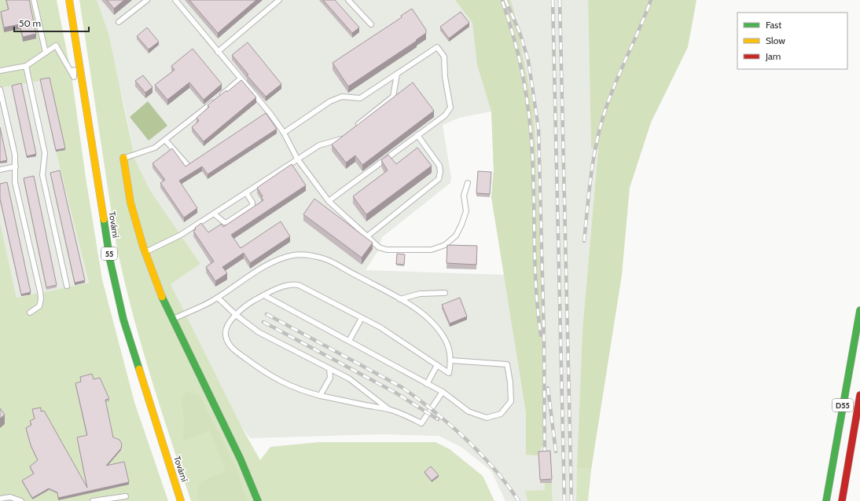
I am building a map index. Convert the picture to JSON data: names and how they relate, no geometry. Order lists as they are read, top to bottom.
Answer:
{
  "streets": {
    "main road": ["Tovární", "55", "D55"]
  },
  "legend": ["Fast", "Slow", "Jam"],
  "scale_bar": "50 m"
}
